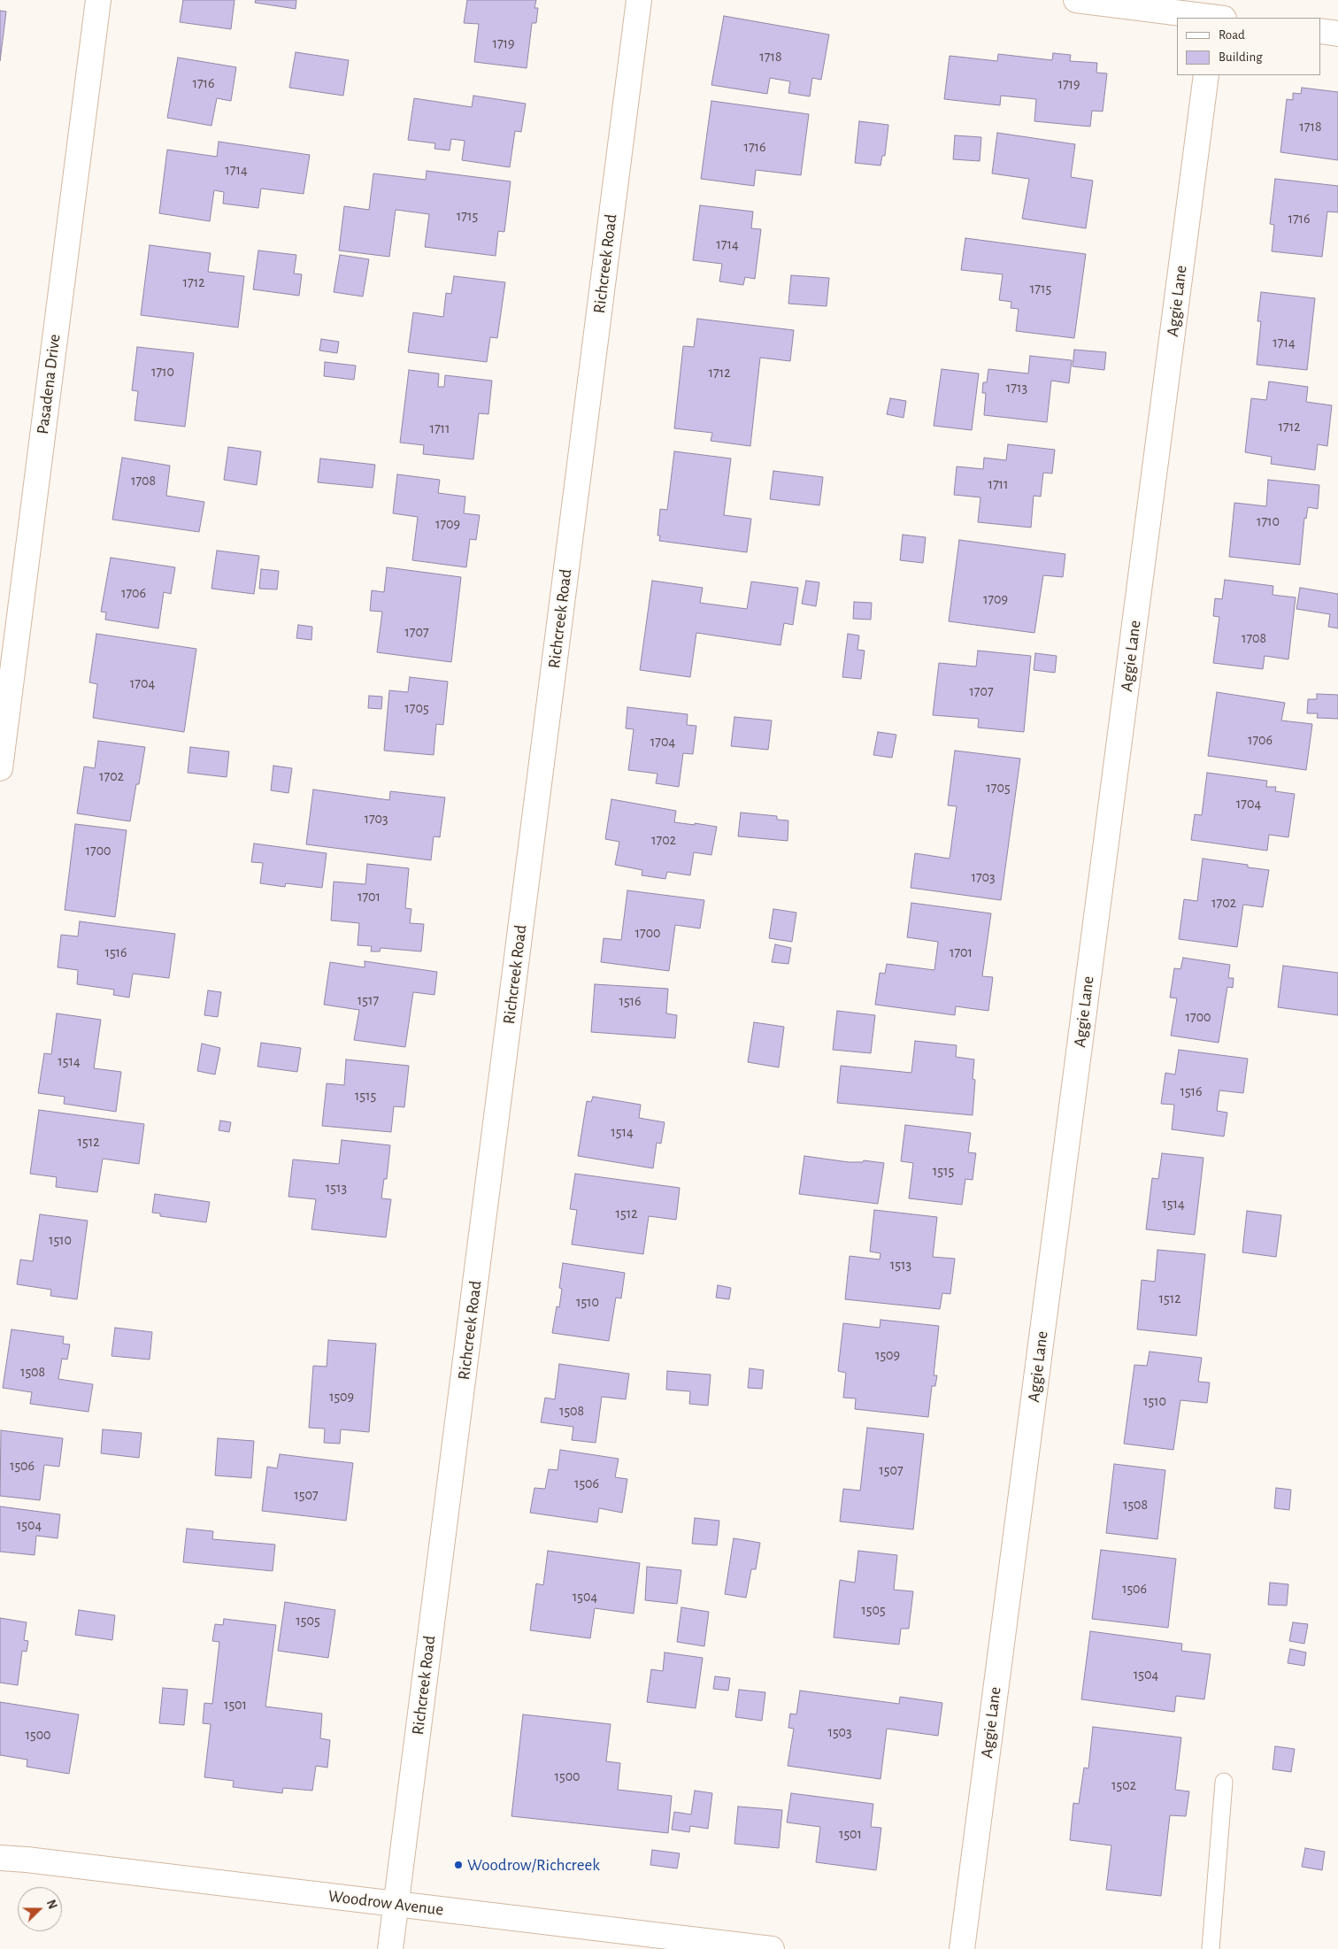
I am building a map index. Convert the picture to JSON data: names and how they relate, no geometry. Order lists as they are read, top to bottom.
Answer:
{
  "streets": {
    "street": [
      "Richcreek Road",
      "Aggie Lane",
      "Pasadena Drive",
      "Woodrow Avenue"
    ]
  },
  "crossings": [
    ["Richcreek Road", "Woodrow Avenue"]
  ],
  "places": ["Woodrow/Richcreek"],
  "house_numbers": [
    "1719",
    "1718",
    "1716",
    "1719",
    "1718",
    "1716",
    "1714",
    "1715",
    "1716",
    "1714",
    "1712",
    "1715",
    "1714",
    "1710",
    "1712",
    "1713",
    "1712",
    "1711",
    "1708",
    "1711",
    "1710",
    "1709",
    "1706",
    "1709",
    "1707",
    "1708",
    "1704",
    "1707",
    "1705",
    "1706",
    "1704",
    "1702",
    "1705",
    "1704",
    "1703",
    "1702",
    "1700",
    "1703",
    "1701",
    "1702",
    "1700",
    "1516",
    "1701",
    "1517",
    "1516",
    "1700",
    "1514",
    "1516",
    "1515",
    "1514",
    "1512",
    "1515",
    "1513",
    "1514",
    "1512",
    "1510",
    "1513",
    "1512",
    "1510",
    "1509",
    "1508",
    "1509",
    "1510",
    "1508",
    "1506",
    "1507",
    "1506",
    "1507",
    "1508",
    "1504",
    "1506",
    "1504",
    "1505",
    "1505",
    "1504",
    "1501",
    "1503",
    "1500",
    "1500",
    "1502",
    "1501"
  ],
  "legend": ["Road", "Building"],
  "north": "right"
}
